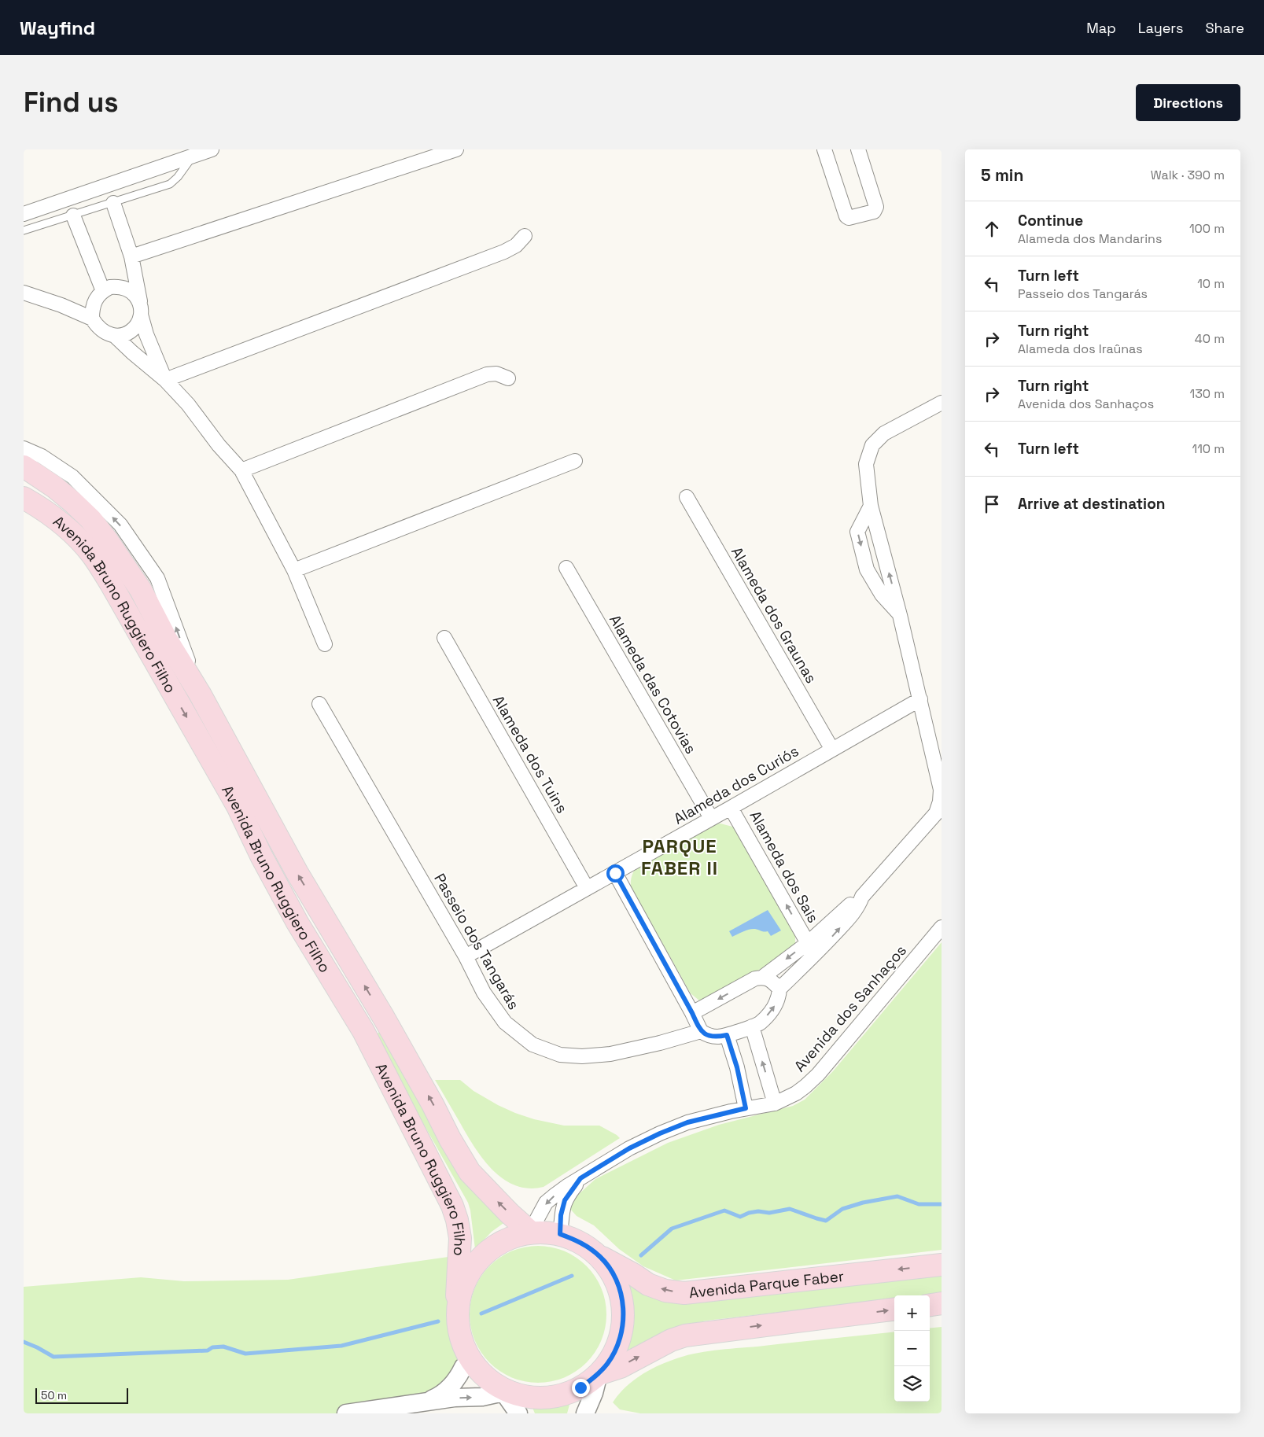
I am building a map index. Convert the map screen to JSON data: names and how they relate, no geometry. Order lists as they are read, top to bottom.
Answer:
{
  "streets": {
    "main road": ["Avenida Bruno Ruggiero Filho", "Avenida Parque Faber"],
    "street": [
      "Alameda dos Graunas",
      "Alameda das Cotovias",
      "Alameda dos Tuins",
      "Alameda dos Curiós",
      "Alameda dos Sais",
      "Passeio dos Tangarás",
      "Avenida dos Sanhaços"
    ]
  },
  "crossings": [
    ["Avenida Bruno Ruggiero Filho", "Avenida dos Sanhaços"],
    ["Alameda dos Graunas", "Alameda dos Curiós"],
    ["Alameda das Cotovias", "Alameda dos Curiós"],
    ["Alameda dos Tuins", "Alameda dos Curiós"],
    ["Alameda dos Curiós", "Alameda dos Sais"],
    ["Alameda dos Curiós", "Passeio dos Tangarás"]
  ],
  "one_way": ["Alameda dos Sais"],
  "districts": ["PARQUE FABER II"],
  "scale_bar": "50 m",
  "page": {
    "header": "Wayfind",
    "nav": ["Map", "Layers", "Share"],
    "buttons": "Directions",
    "title": "Find us",
    "heading": ["5 min", "Walk · 390 m"],
    "list": [
      ["Continue", "Alameda dos Mandarins", "100 m"],
      ["Turn left", "Passeio dos Tangarás", "10 m"],
      ["Turn right", "Alameda dos Iraûnas", "40 m"],
      ["Turn right", "Avenida dos Sanhaços", "130 m"],
      ["Turn left", "110 m"],
      "Arrive at destination"
    ],
    "map_buttons": ["+", "−"],
    "scale": "50 m"
  }
}
